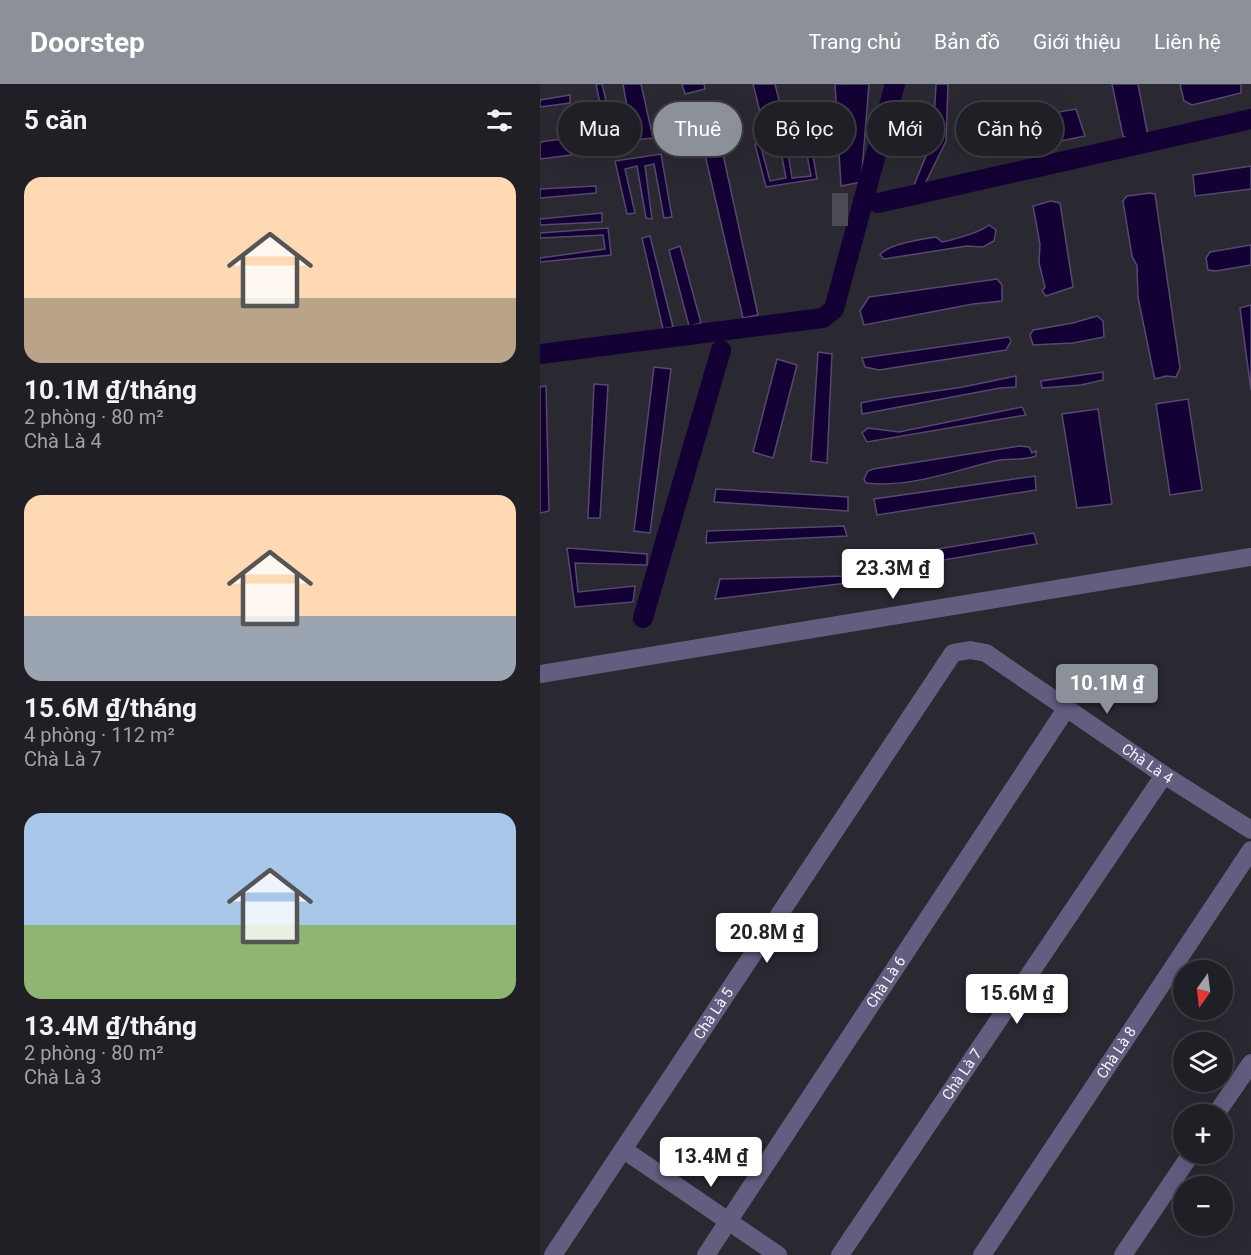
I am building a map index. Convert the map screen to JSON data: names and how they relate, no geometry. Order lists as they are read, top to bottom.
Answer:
{
  "streets": {
    "street": [
      "Chà Là 4",
      "Chà Là 6",
      "Chà Là 5",
      "Chà Là 8",
      "Chà Là 7"
    ]
  },
  "crossings": [
    ["Chà Là 4", "Chà Là 6"],
    ["Chà Là 4", "Chà Là 5"],
    ["Chà Là 4", "Chà Là 7"]
  ],
  "north": "bottom",
  "page": {
    "header": "Doorstep",
    "nav": [
      "Trang chủ",
      "Bản đồ",
      "Giới thiệu",
      "Liên hệ"
    ],
    "heading": "5 căn",
    "chip": [
      "Mua",
      "Thuê",
      "Bộ lọc",
      "Mới",
      "Căn hộ"
    ],
    "list": [
      {
        "name": "10.1M ₫/tháng",
        "note": "2 phòng · 80 m² · Chà Là 4"
      },
      {
        "name": "15.6M ₫/tháng",
        "note": "4 phòng · 112 m² · Chà Là 7"
      },
      {
        "name": "13.4M ₫/tháng",
        "note": "2 phòng · 80 m² · Chà Là 3"
      }
    ],
    "price": [
      "23.3M ₫",
      "10.1M ₫",
      "20.8M ₫",
      "15.6M ₫",
      "13.4M ₫"
    ],
    "map_buttons": ["+", "−"]
  }
}
